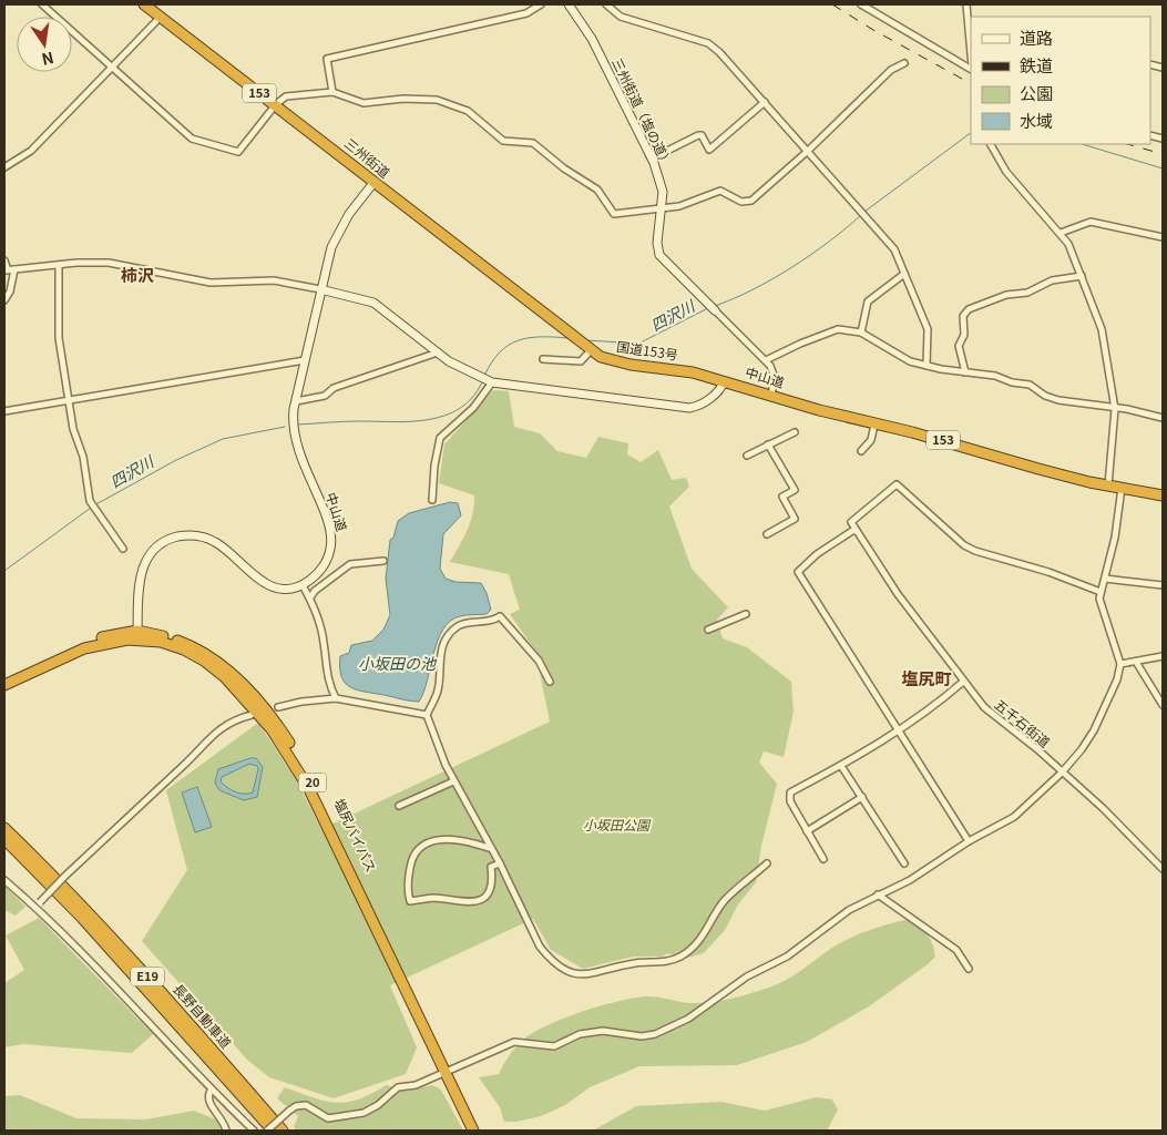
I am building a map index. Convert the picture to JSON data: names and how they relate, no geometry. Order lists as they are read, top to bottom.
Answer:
{
  "streets": {
    "highway": [
      "153",
      "三州街道",
      "国道153号",
      "中山道",
      "20",
      "塩尻バイパス",
      "E19",
      "長野自動車道"
    ],
    "street": ["三州街道（塩の道）", "五千石街道"]
  },
  "crossings": [
    ["三州街道", "国道153号"],
    ["国道153号", "中山道"],
    ["20", "塩尻バイパス"]
  ],
  "districts": ["柿沢", "塩尻町"],
  "water": ["四沢川", "小坂田の池"],
  "parks": ["小坂田公園"],
  "legend": [
    "道路",
    "鉄道",
    "公園",
    "水域"
  ],
  "north": "bottom"
}
